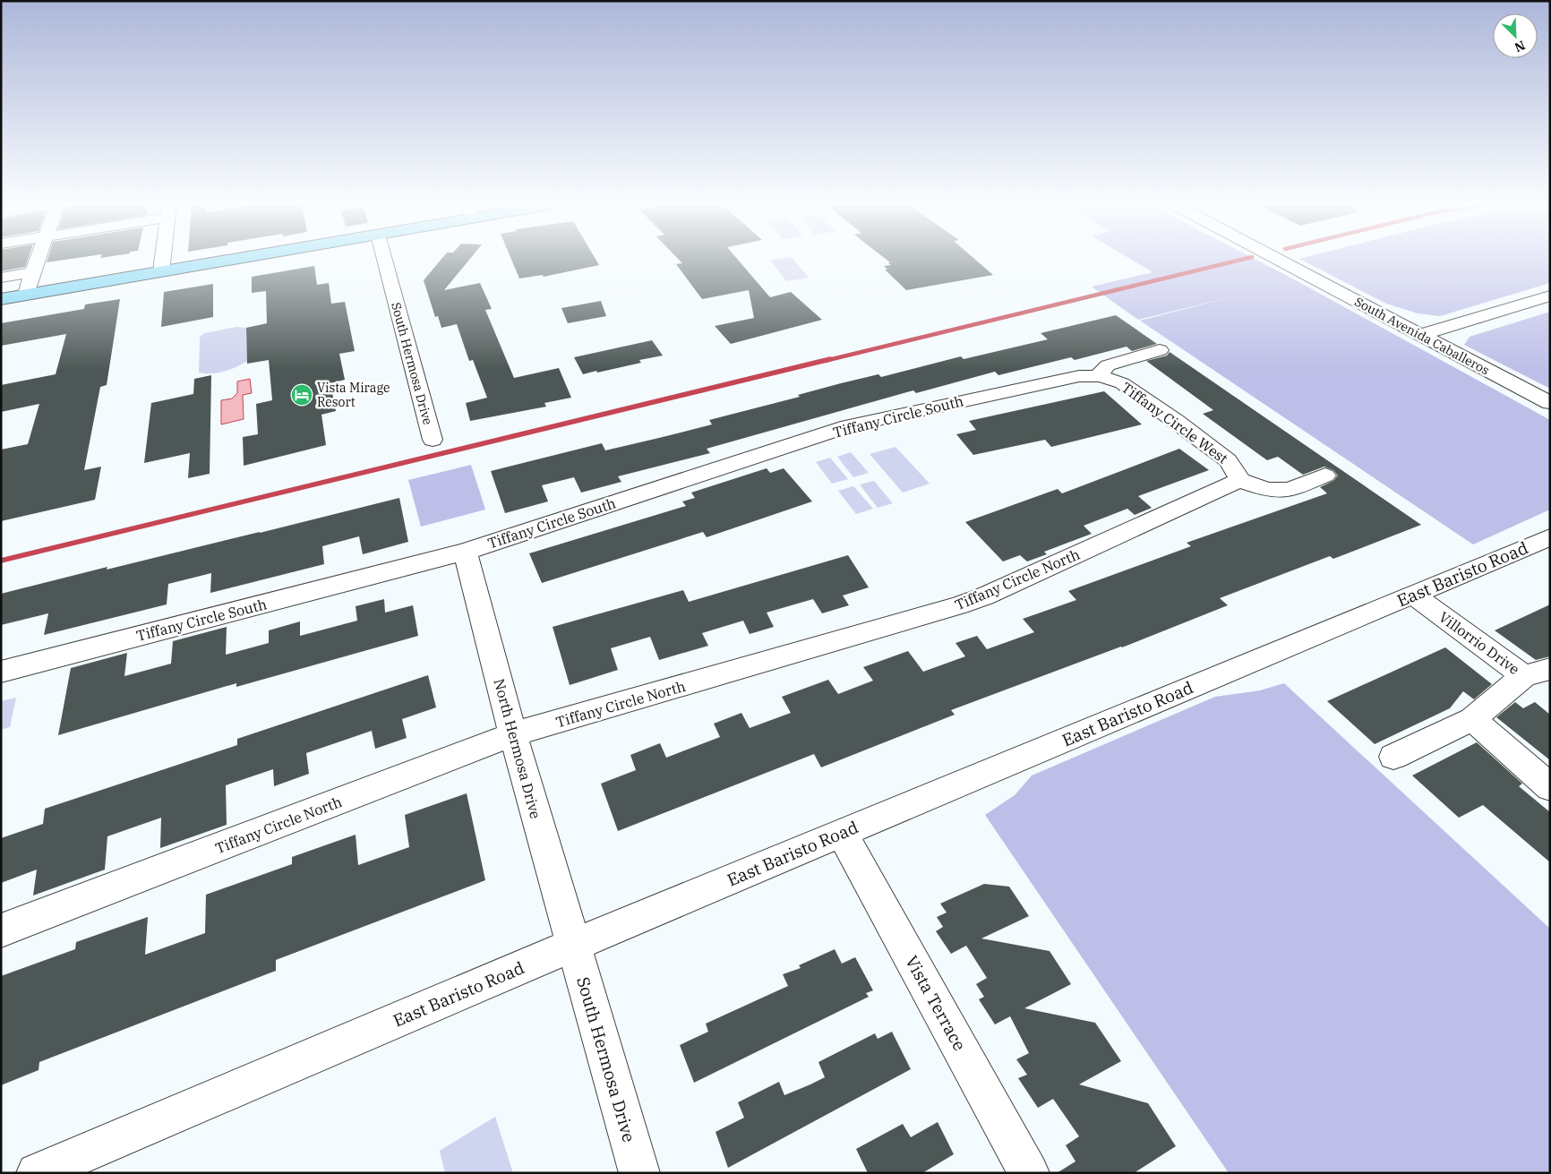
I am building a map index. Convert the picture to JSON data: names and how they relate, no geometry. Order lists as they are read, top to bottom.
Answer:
{
  "streets": {
    "street": [
      "South Avenida Caballeros",
      "South Hermosa Drive",
      "Tiffany Circle South",
      "Tiffany Circle West",
      "East Baristo Road",
      "Tiffany Circle North",
      "Villorrio Drive",
      "North Hermosa Drive",
      "Vista Terrace"
    ]
  },
  "crossings": [
    ["South Hermosa Drive", "East Baristo Road"],
    ["South Hermosa Drive", "North Hermosa Drive"],
    ["Tiffany Circle South", "Tiffany Circle West"],
    ["Tiffany Circle South", "North Hermosa Drive"],
    ["Tiffany Circle West", "Tiffany Circle North"],
    ["East Baristo Road", "Villorrio Drive"],
    ["East Baristo Road", "North Hermosa Drive"],
    ["East Baristo Road", "Vista Terrace"],
    ["Tiffany Circle North", "North Hermosa Drive"]
  ],
  "places": {
    "hotel": ["Vista Mirage Resort"]
  },
  "north": "bottom right"
}
